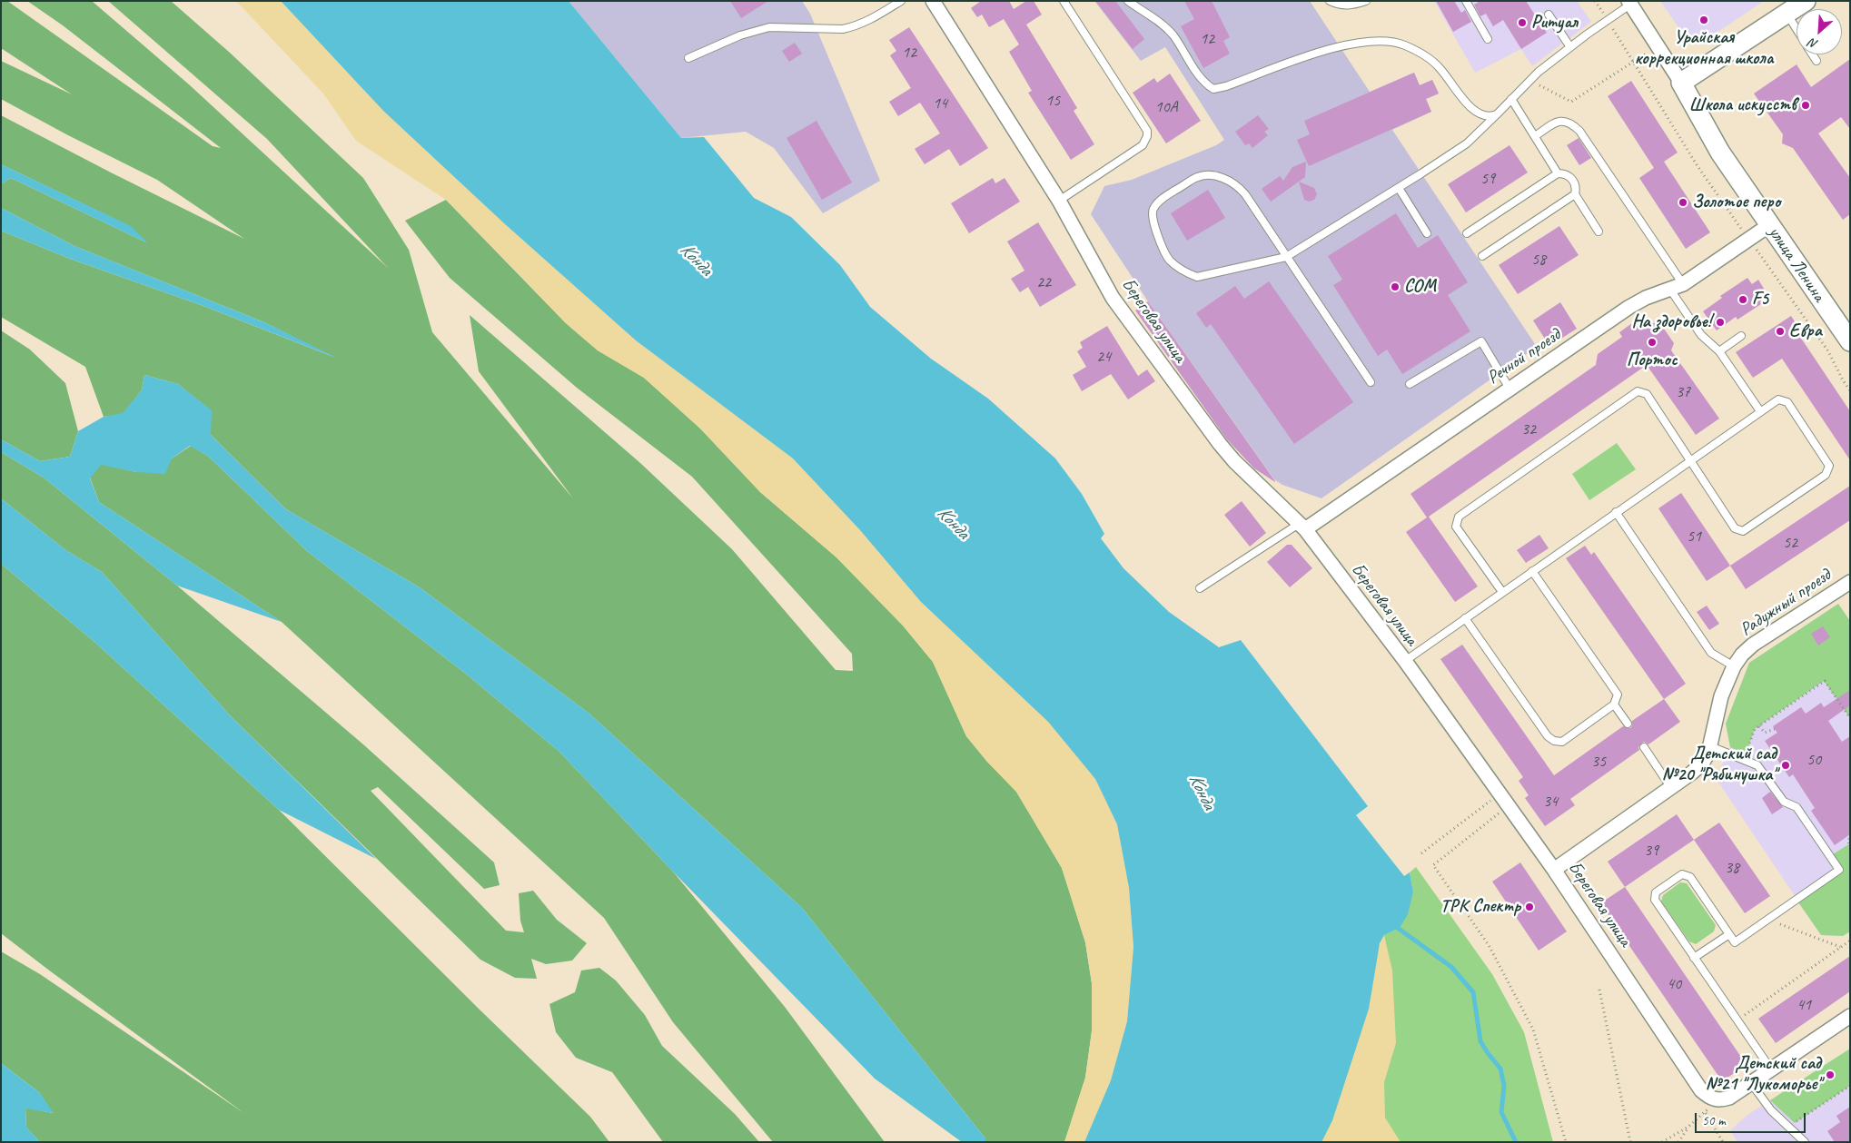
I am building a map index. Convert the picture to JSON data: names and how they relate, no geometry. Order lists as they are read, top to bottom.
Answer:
{
  "streets": {
    "main road": ["улица Ленина"],
    "street": ["Береговая улица", "Речной проезд", "Радужный проезд"]
  },
  "crossings": [
    ["улица Ленина", "Речной проезд"],
    ["Береговая улица", "Речной проезд"],
    ["Береговая улица", "Радужный проезд"]
  ],
  "water": ["Конда"],
  "places": [
    "Урайская коррекционная школа",
    "Ритуал",
    "Школа искусств",
    "Золотое перо",
    "СОМ",
    "F5",
    "На здоровье!",
    "Евра",
    "Портос",
    "Детский сад №20 \"Рябинушка\"",
    "ТРК Спектр",
    "Детский сад №21 \"Лукоморье\""
  ],
  "house_numbers": [
    "12",
    "12",
    "15",
    "14",
    "10А",
    "59",
    "58",
    "22",
    "24",
    "37",
    "32",
    "51",
    "52",
    "50",
    "35",
    "34",
    "39",
    "38",
    "40",
    "41"
  ],
  "scale_bar": "50 m",
  "north": "bottom left"
}
